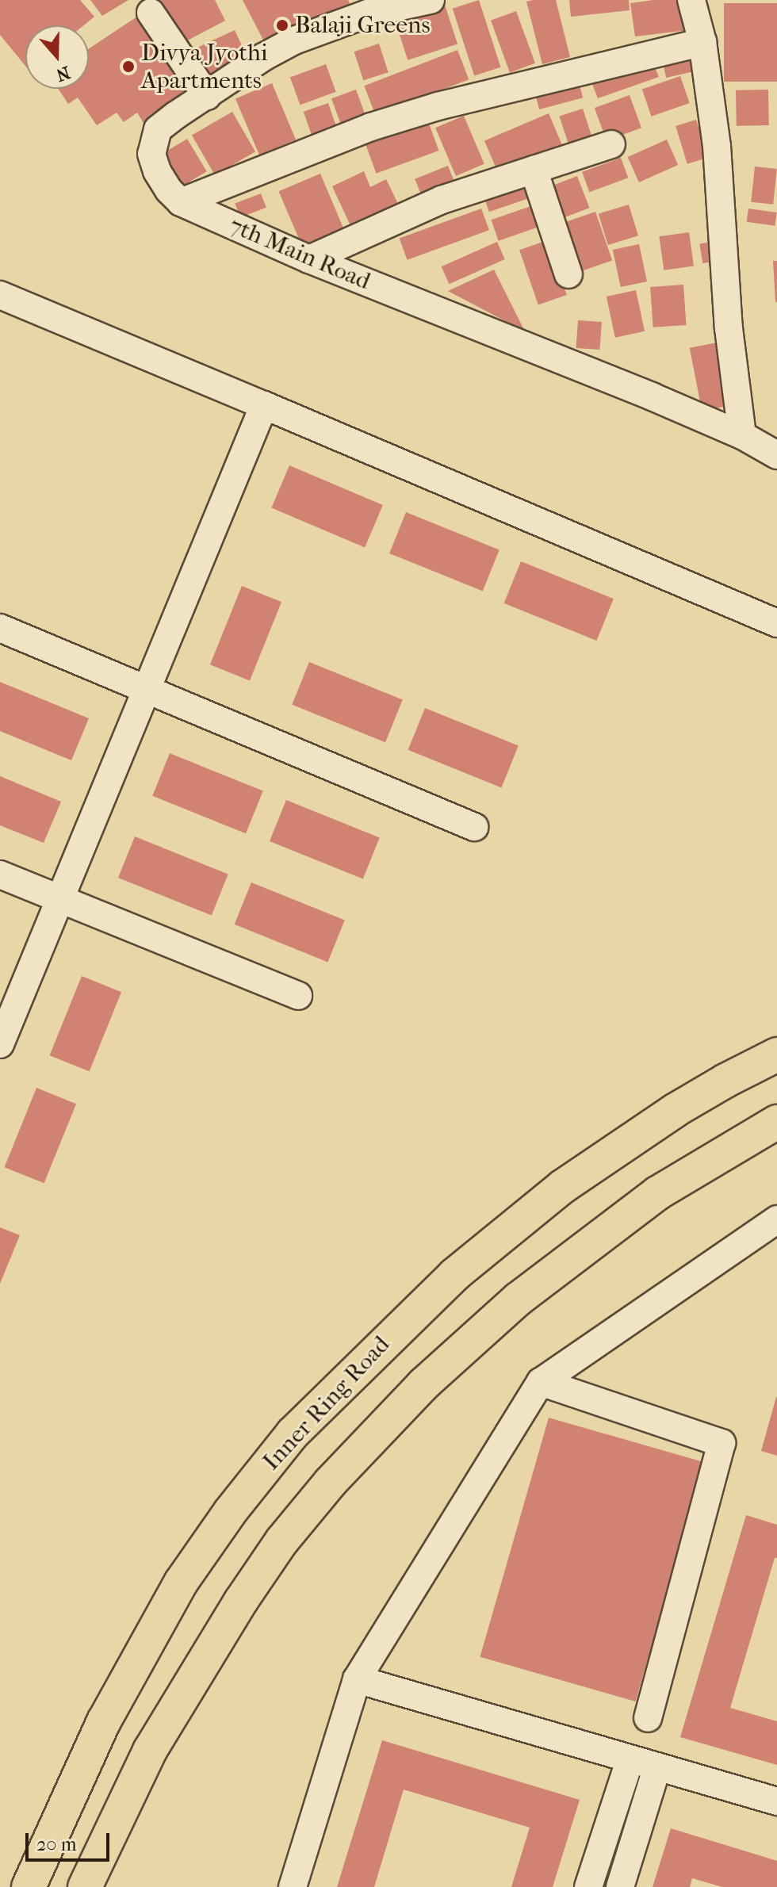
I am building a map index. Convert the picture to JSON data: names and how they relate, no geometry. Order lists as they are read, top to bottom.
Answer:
{
  "streets": {
    "main road": ["Inner Ring Road"],
    "street": ["7th Main Road"]
  },
  "places": ["Balaji Greens", "Divya Jyothi Apartments"],
  "scale_bar": "20 m",
  "north": "bottom"
}
